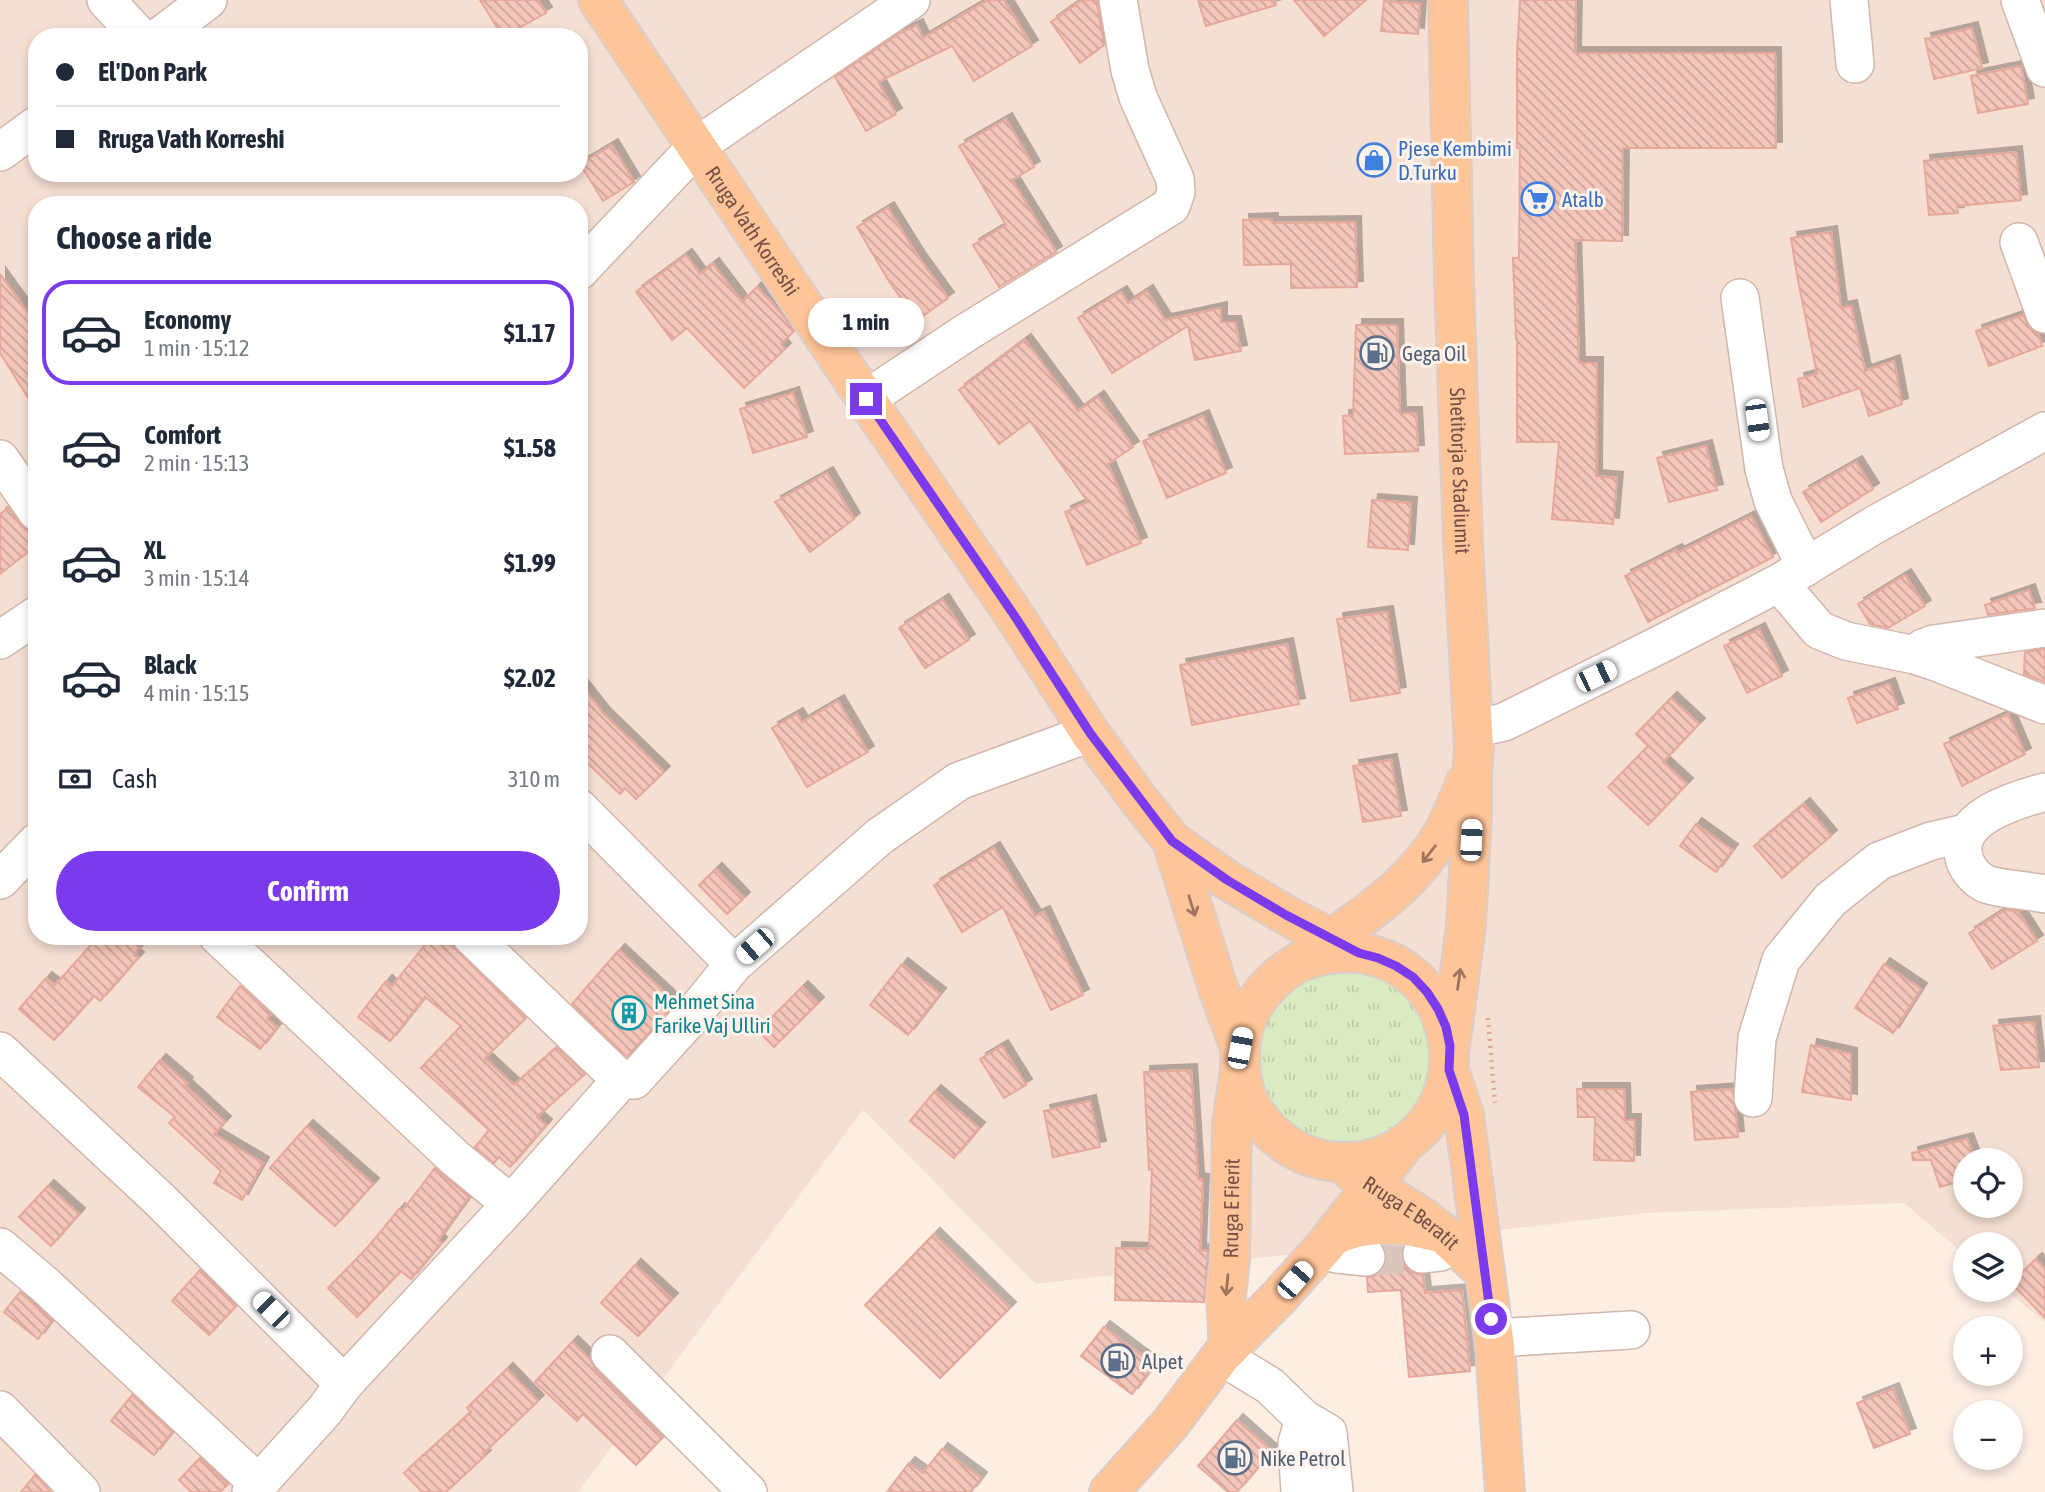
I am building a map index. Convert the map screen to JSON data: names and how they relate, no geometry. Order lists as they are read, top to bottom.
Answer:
{
  "streets": {
    "main road": [
      "Rruga Vath Korreshi",
      "Shetitorja e Stadiumit",
      "Rruga E Fierit",
      "Rruga E Beratit"
    ]
  },
  "crossings": [
    ["Rruga Vath Korreshi", "Shetitorja e Stadiumit"],
    ["Rruga Vath Korreshi", "Rruga E Fierit"],
    ["Rruga Vath Korreshi", "Rruga E Beratit"],
    ["Shetitorja e Stadiumit", "Rruga E Fierit"],
    ["Shetitorja e Stadiumit", "Rruga E Beratit"],
    ["Rruga E Fierit", "Rruga E Beratit"]
  ],
  "one_way": ["Rruga E Fierit"],
  "places": {
    "shop": ["Pjese Kembimi D.Turku"],
    "supermarket": ["Atalb"],
    "fuel station": ["Gega Oil", "Alpet", "Nike Petrol"],
    "building": ["Mehmet Sina Farike Vaj Ulliri"]
  },
  "page": {
    "banner": ["El'Don Park", "Rruga Vath Korreshi"],
    "heading": "Choose a ride",
    "list": [
      {
        "name": "Economy",
        "note": "1 min · 15:12",
        "value": "$1.17"
      },
      {
        "name": "Comfort",
        "note": "2 min · 15:13",
        "value": "$1.58"
      },
      {
        "name": "XL",
        "note": "3 min · 15:14",
        "value": "$1.99"
      },
      {
        "name": "Black",
        "note": "4 min · 15:15",
        "value": "$2.02"
      }
    ],
    "bubble": "1 min",
    "pay": ["Cash", "310 m"],
    "buttons": "Confirm",
    "map_buttons": ["+", "−"]
  }
}
